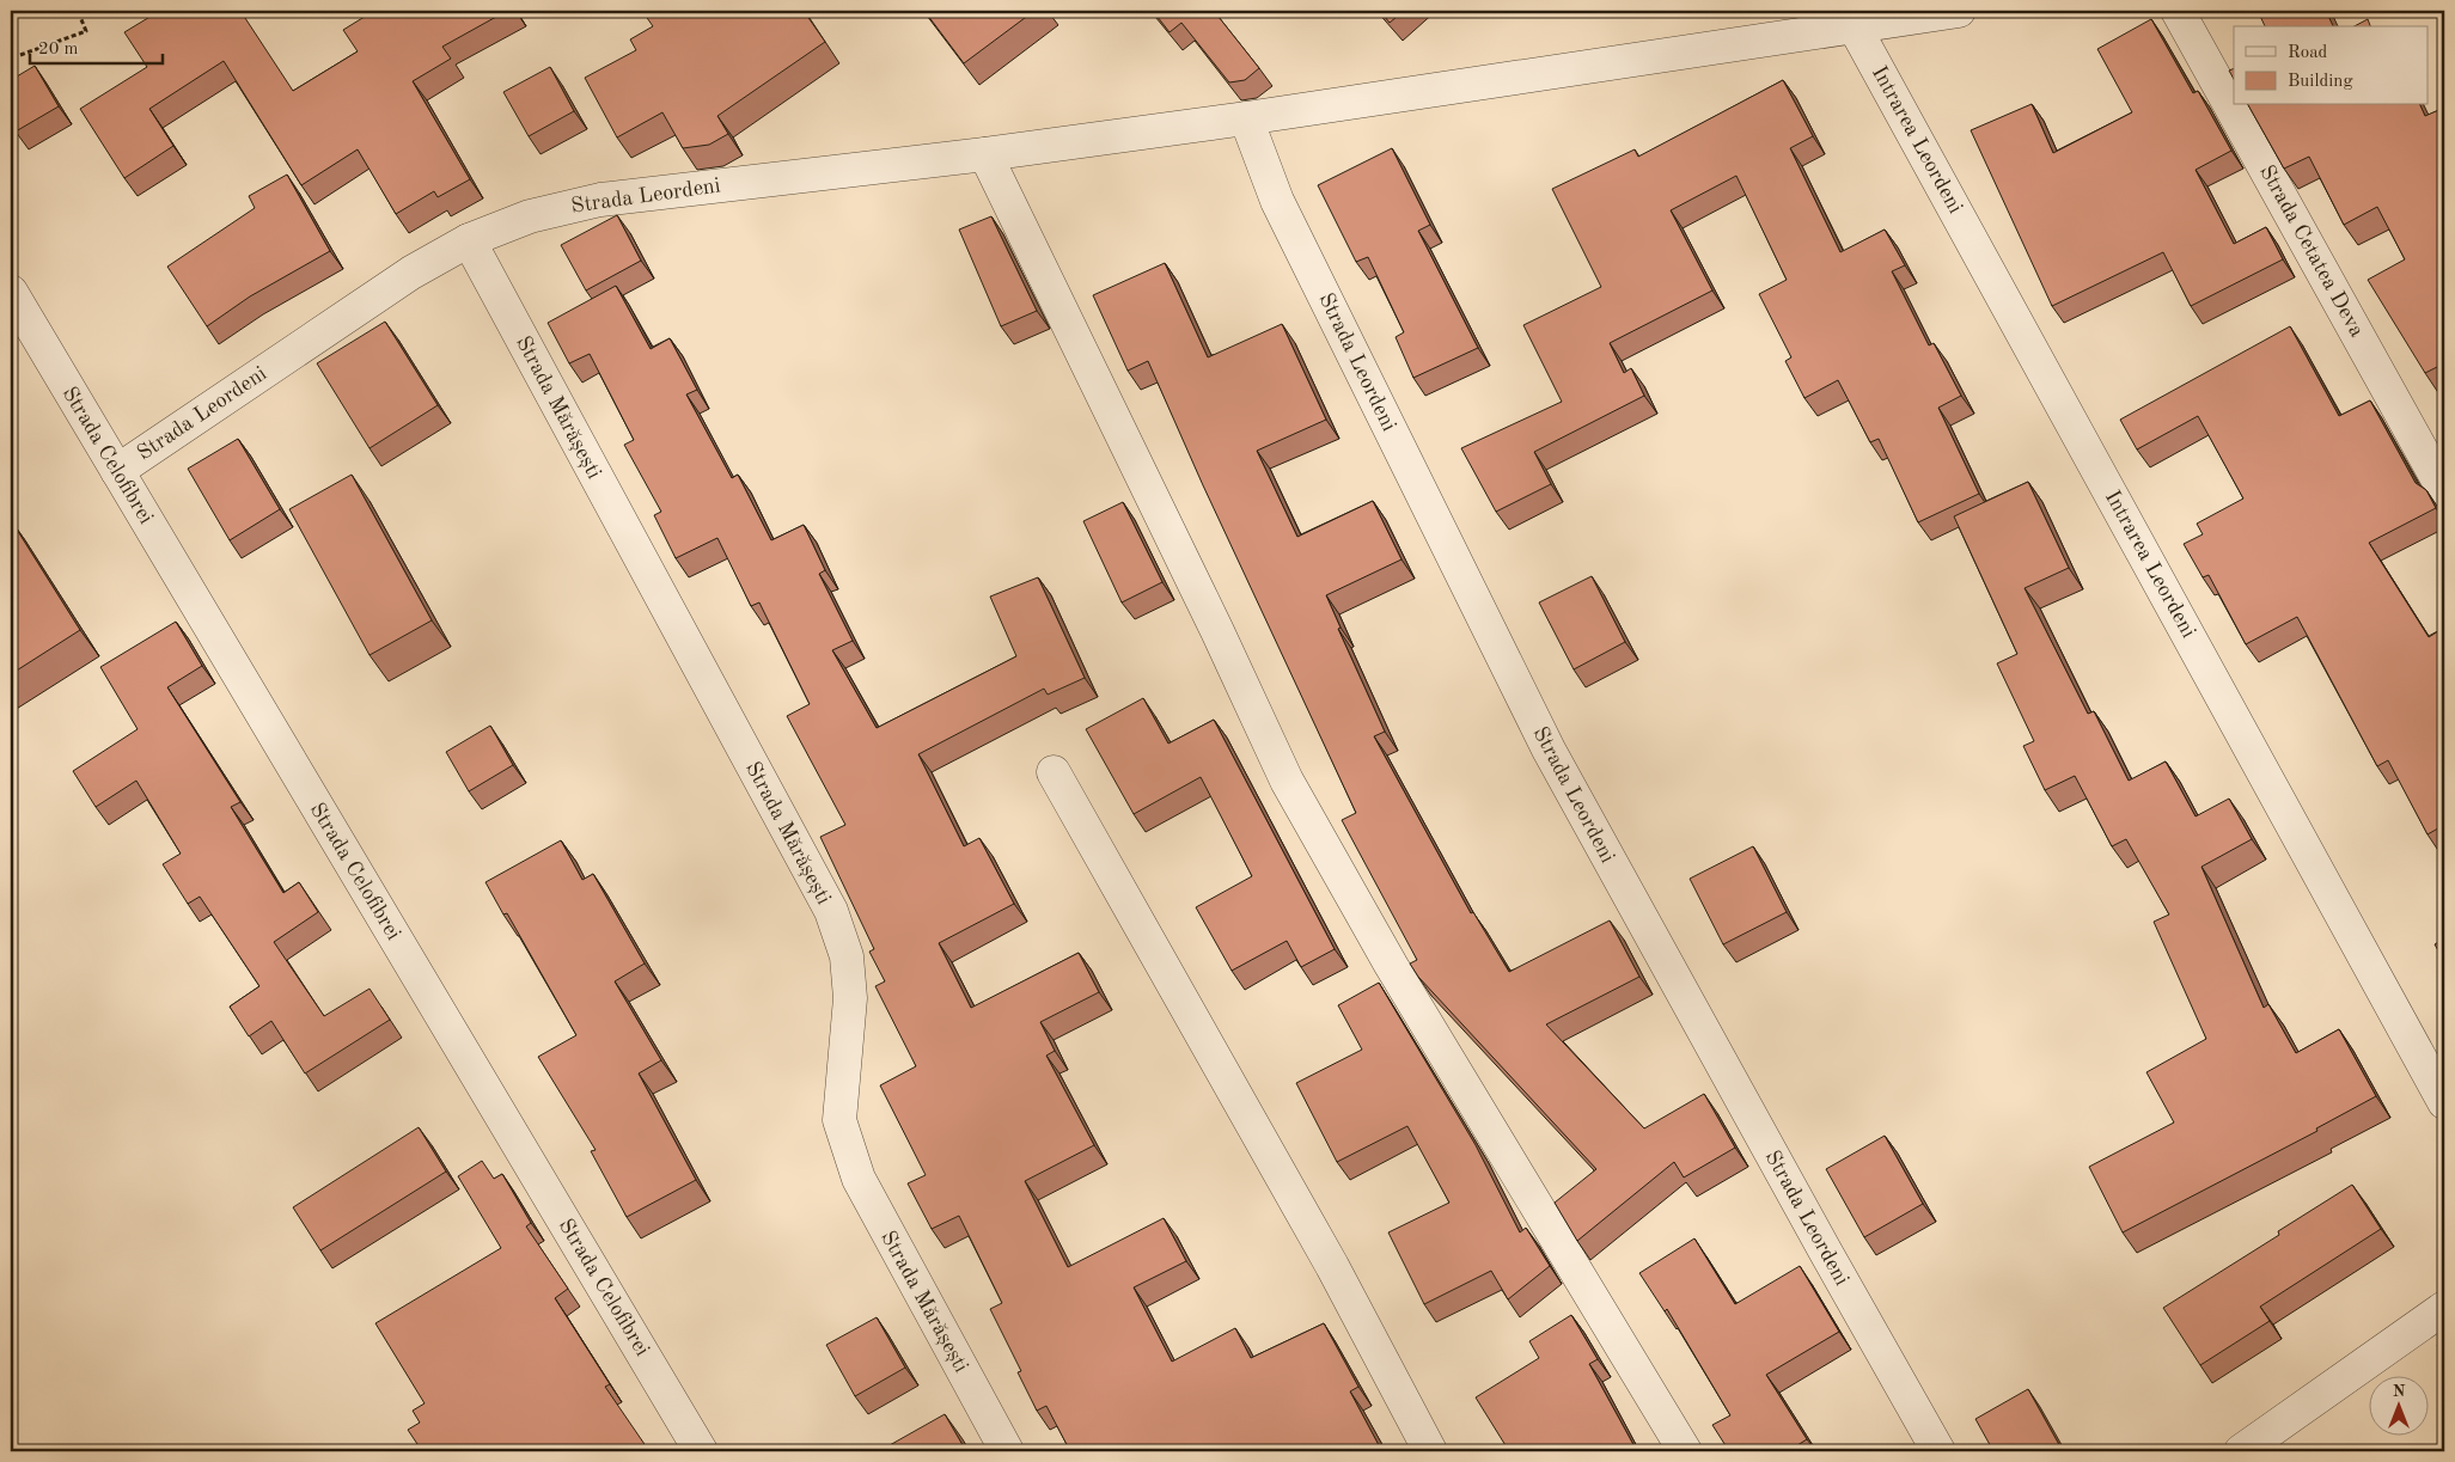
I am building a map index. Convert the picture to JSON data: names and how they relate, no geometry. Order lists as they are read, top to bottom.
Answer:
{
  "streets": {
    "street": [
      "Intrarea Leordeni",
      "Strada Leordeni",
      "Strada Cetatea Deva",
      "Strada Mărășești",
      "Strada Celofibrei"
    ]
  },
  "crossings": [
    ["Intrarea Leordeni", "Strada Leordeni"],
    ["Strada Leordeni", "Strada Mărășești"],
    ["Strada Leordeni", "Strada Celofibrei"]
  ],
  "legend": ["Road", "Building"],
  "scale_bar": "20 m",
  "north": "top"
}
